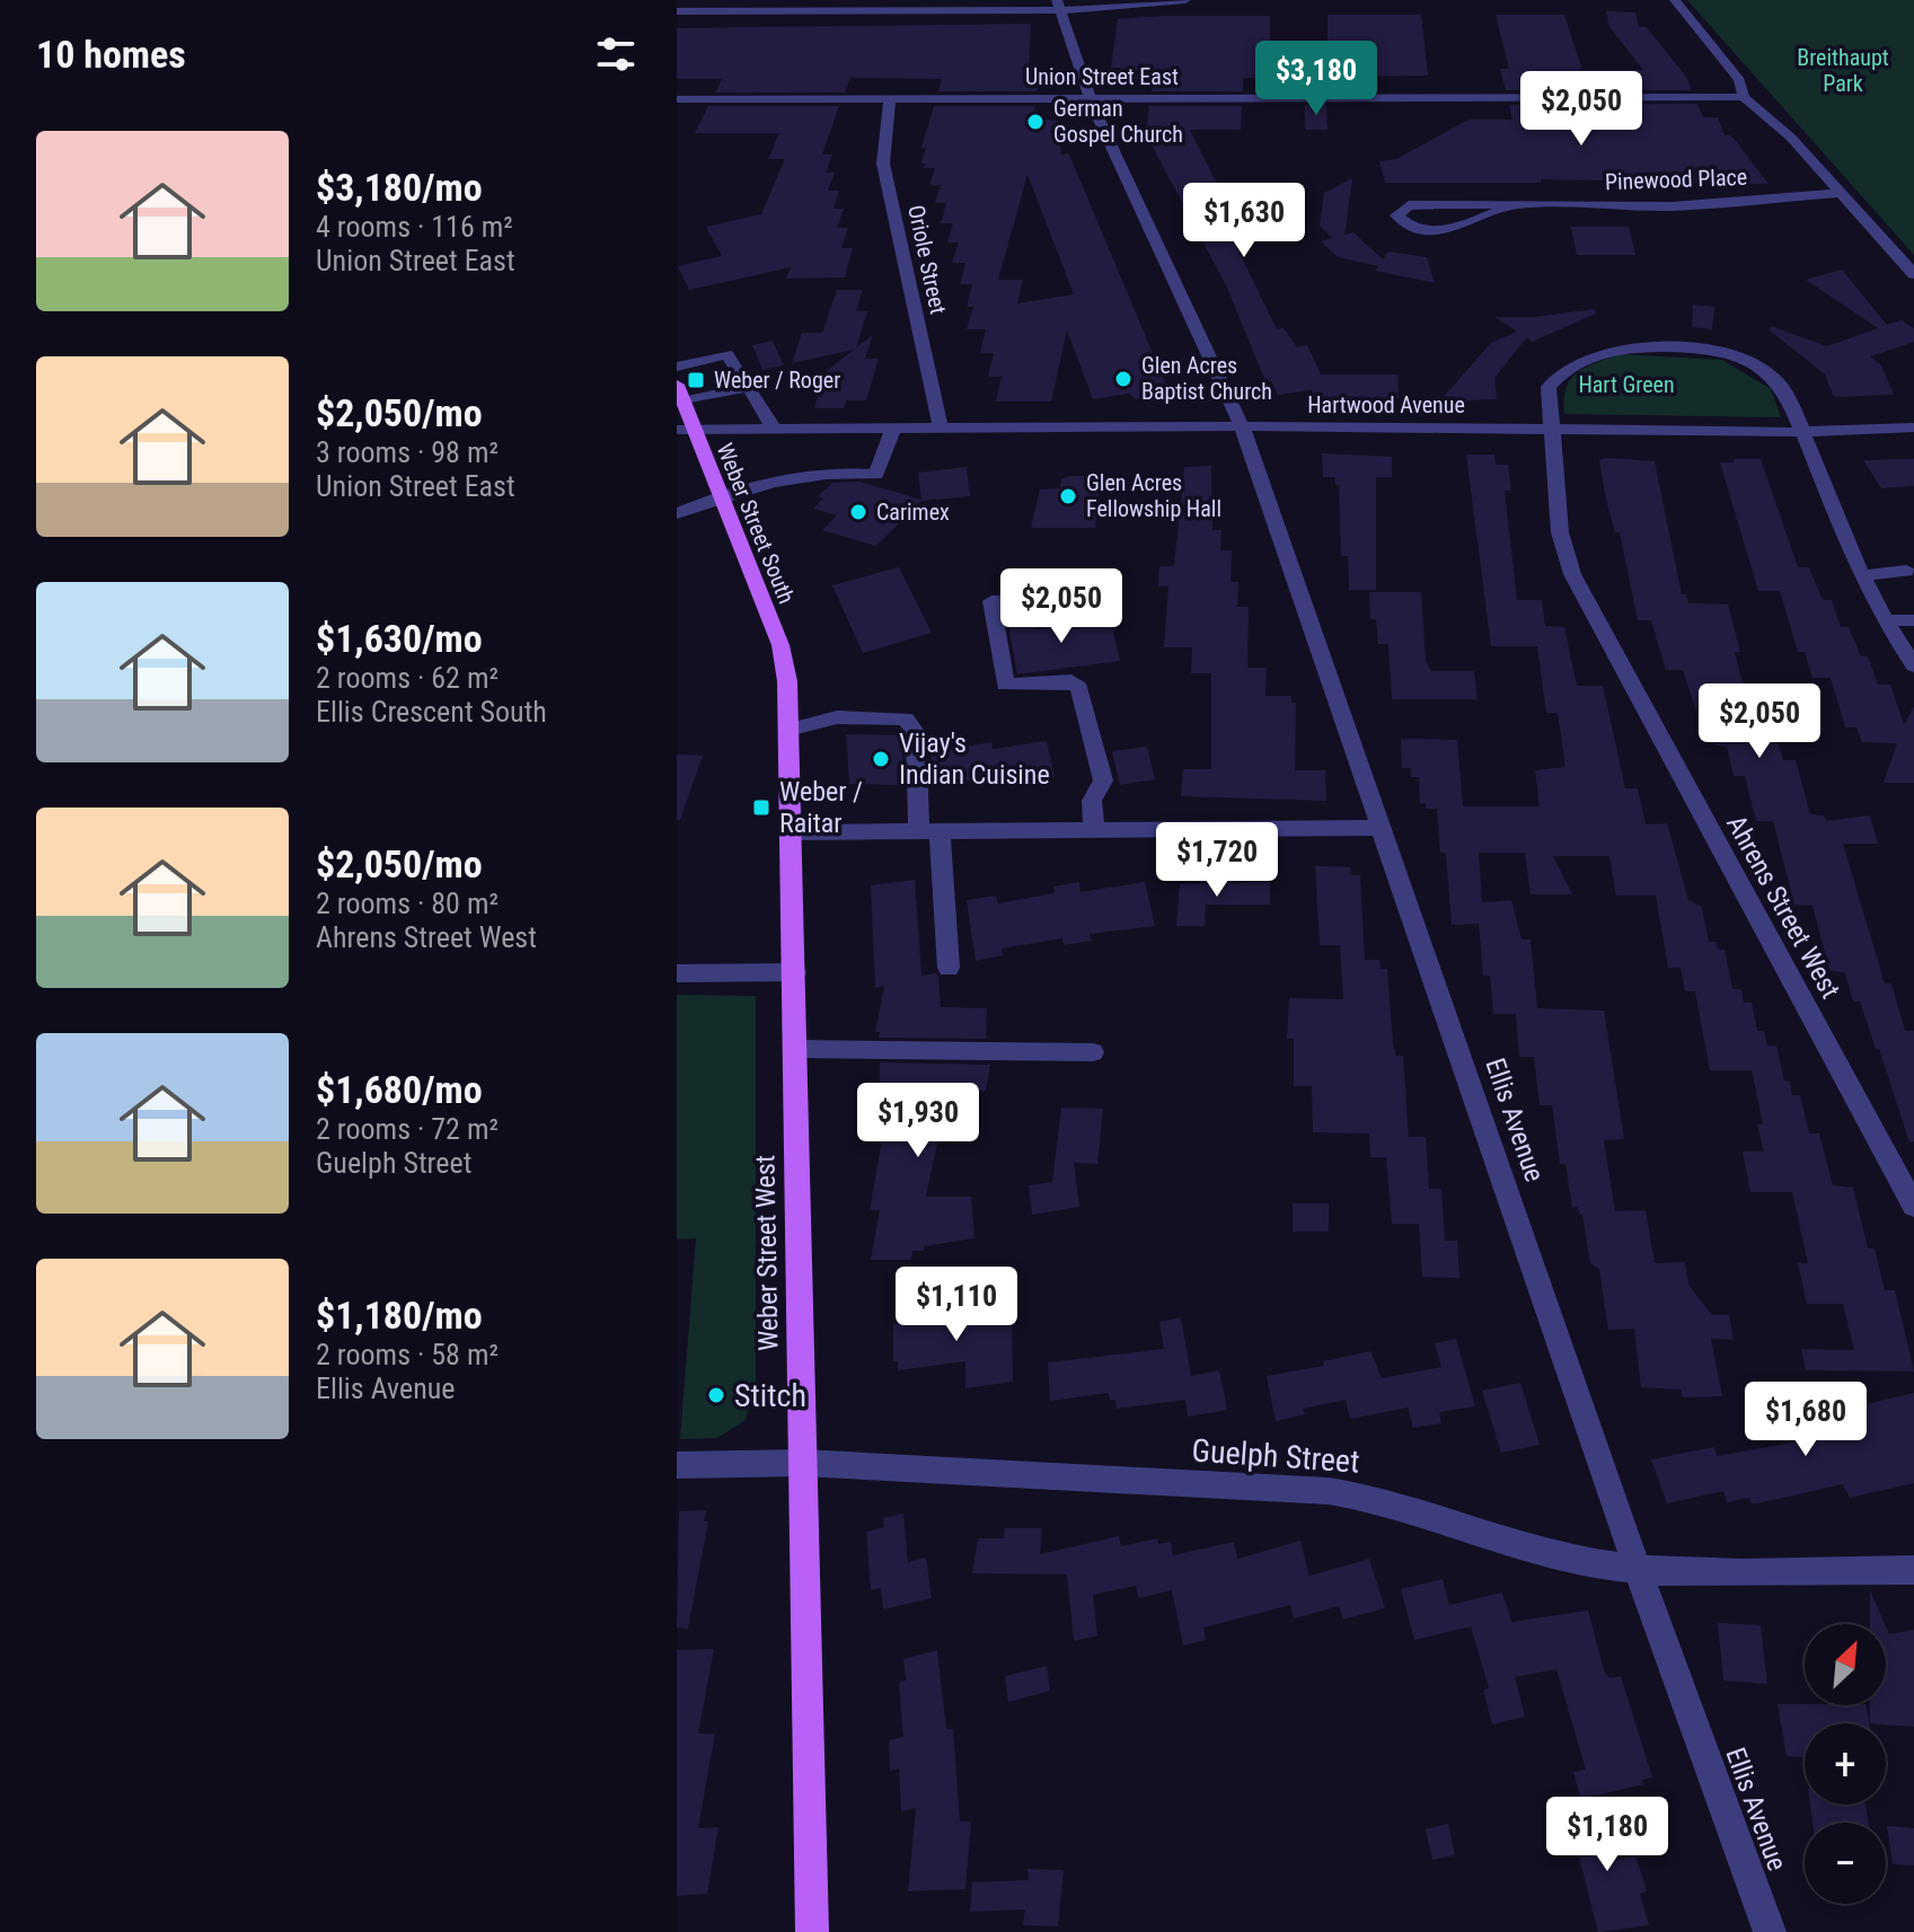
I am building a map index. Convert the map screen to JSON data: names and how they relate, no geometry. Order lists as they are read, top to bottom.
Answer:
{
  "streets": {
    "main road": ["Weber Street South", "Weber Street West"],
    "street": [
      "Union Street East",
      "Pinewood Place",
      "Oriole Street",
      "Hartwood Avenue",
      "Ahrens Street West",
      "Ellis Avenue",
      "Guelph Street"
    ]
  },
  "crossings": [
    ["Union Street East", "Oriole Street"],
    ["Union Street East", "Ellis Avenue"],
    ["Oriole Street", "Hartwood Avenue"],
    ["Hartwood Avenue", "Weber Street South"],
    ["Hartwood Avenue", "Ahrens Street West"],
    ["Hartwood Avenue", "Ellis Avenue"],
    ["Weber Street South", "Weber Street West"],
    ["Ellis Avenue", "Guelph Street"],
    ["Weber Street West", "Guelph Street"]
  ],
  "parks": ["Breithaupt Park", "Hart Green"],
  "places": {
    "other": [
      "German Gospel Church",
      "Glen Acres Baptist Church",
      "Glen Acres Fellowship Hall",
      "Carimex",
      "Vijay's Indian Cuisine",
      "Stitch"
    ],
    "transit": ["Weber / Roger", "Weber / Raitar"]
  },
  "north": "top right",
  "page": {
    "heading": "10 homes",
    "price": [
      "$3,180",
      "$2,050",
      "$1,630",
      "$2,050",
      "$2,050",
      "$1,720",
      "$1,930",
      "$1,110",
      "$1,680",
      "$1,180"
    ],
    "list": [
      {
        "name": "$3,180/mo",
        "note": "4 rooms · 116 m² · Union Street East"
      },
      {
        "name": "$2,050/mo",
        "note": "3 rooms · 98 m² · Union Street East"
      },
      {
        "name": "$1,630/mo",
        "note": "2 rooms · 62 m² · Ellis Crescent South"
      },
      {
        "name": "$2,050/mo",
        "note": "2 rooms · 80 m² · Ahrens Street West"
      },
      {
        "name": "$1,680/mo",
        "note": "2 rooms · 72 m² · Guelph Street"
      },
      {
        "name": "$1,180/mo",
        "note": "2 rooms · 58 m² · Ellis Avenue"
      }
    ],
    "map_buttons": ["+", "−"]
  }
}
